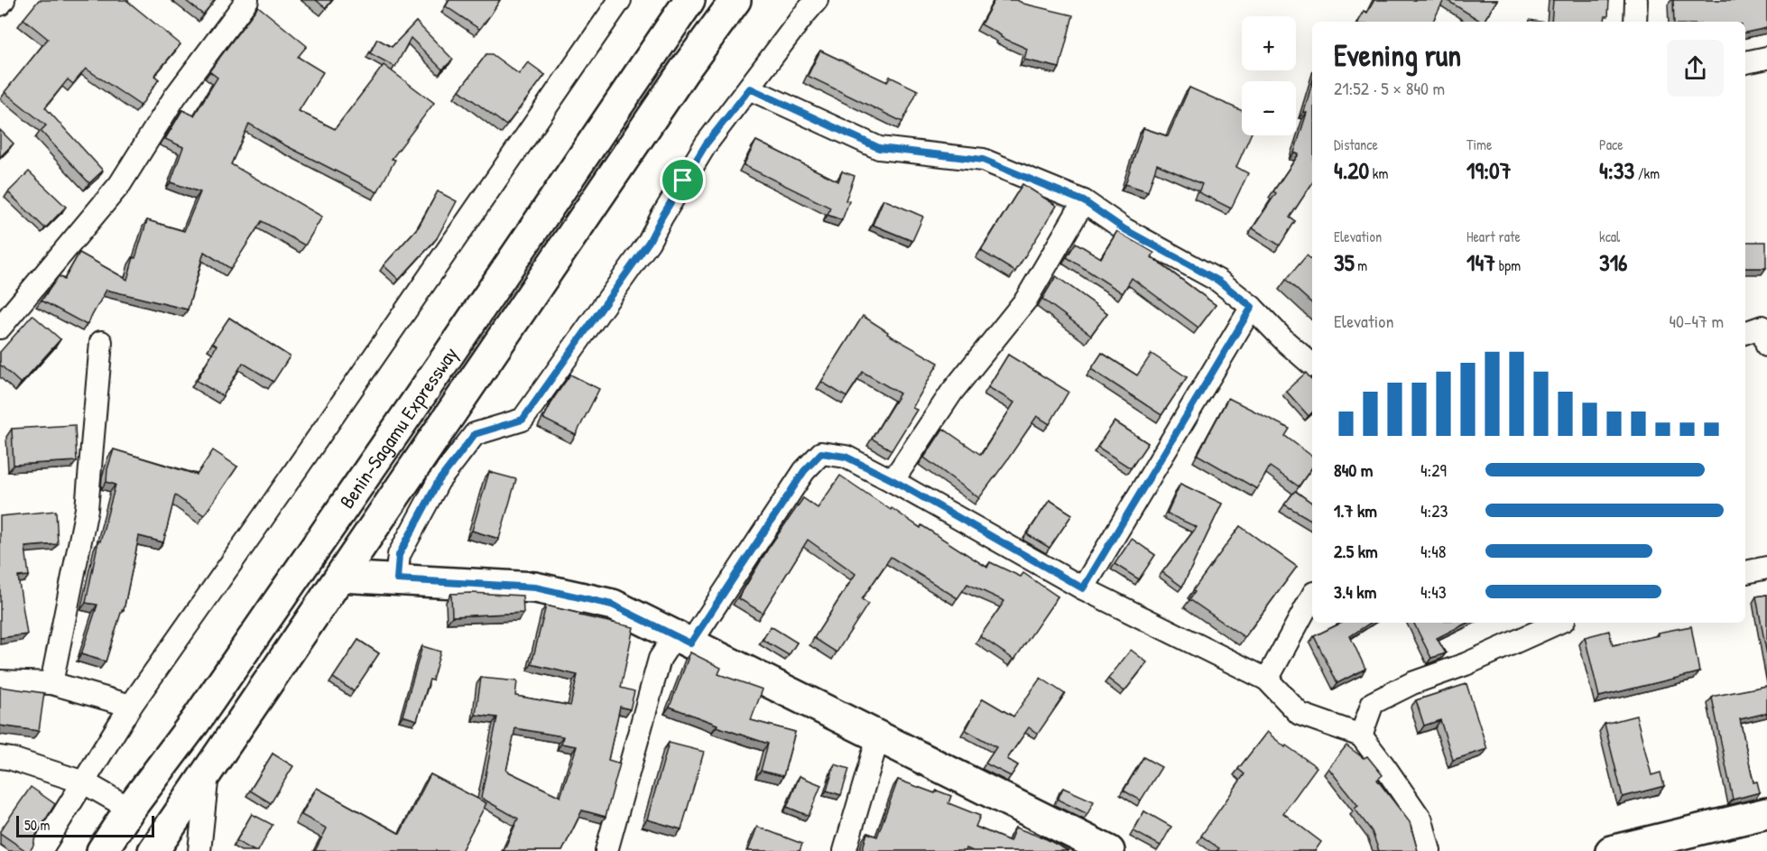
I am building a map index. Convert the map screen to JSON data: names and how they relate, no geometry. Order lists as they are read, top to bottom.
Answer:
{
  "streets": {
    "main road": ["Benin-Sagamu Expressway"]
  },
  "scale_bar": "50 m",
  "page": {
    "map_buttons": ["+", "−"],
    "heading": ["Evening run", "21:52 · 5 × 840 m"],
    "stats": [
      ["Distance", "4.20 km"],
      ["Time", "19:07"],
      ["Pace", "4:33 /km"],
      ["Elevation", "35 m"],
      ["Heart rate", "147 bpm"],
      ["kcal", "316"]
    ],
    "chart": ["Elevation", "40–47 m"],
    "list": [
      {
        "name": "840 m",
        "note": "4:29"
      },
      {
        "name": "1.7 km",
        "note": "4:23"
      },
      {
        "name": "2.5 km",
        "note": "4:48"
      },
      {
        "name": "3.4 km",
        "note": "4:43"
      }
    ],
    "scale": "50 m"
  }
}
